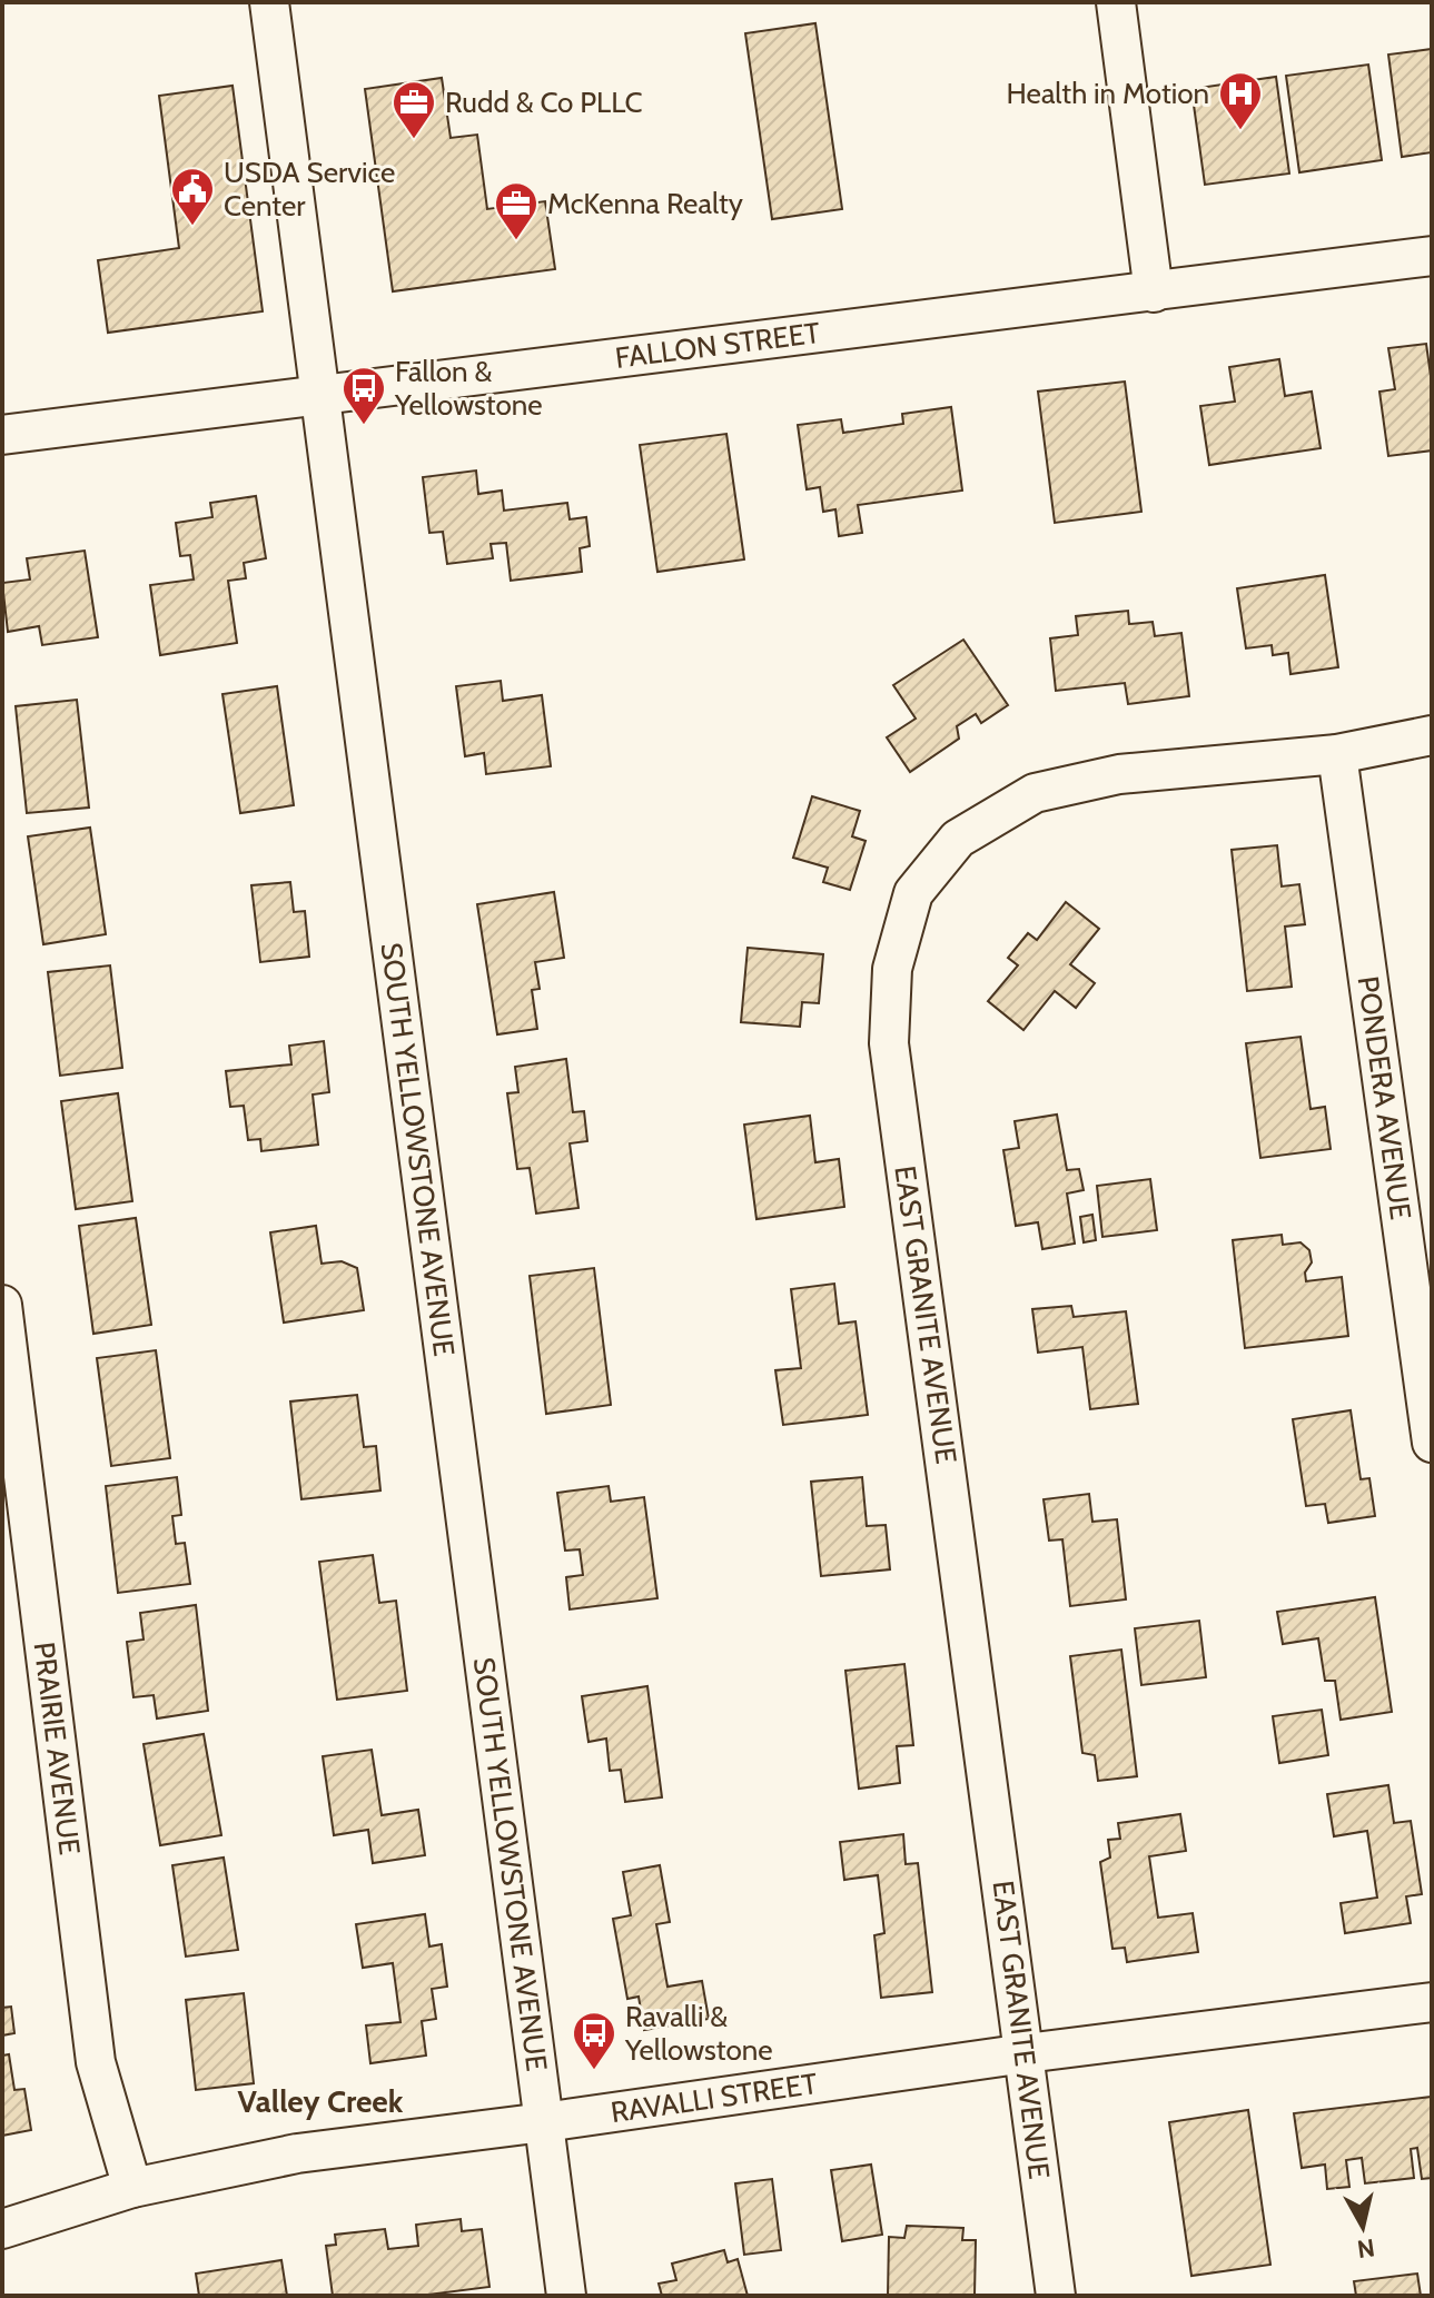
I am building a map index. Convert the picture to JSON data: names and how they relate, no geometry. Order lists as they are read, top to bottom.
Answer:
{
  "streets": {
    "street": [
      "FALLON STREET",
      "PONDERA AVENUE",
      "SOUTH YELLOWSTONE AVENUE",
      "EAST GRANITE AVENUE",
      "PRAIRIE AVENUE",
      "RAVALLI STREET"
    ]
  },
  "crossings": [
    ["FALLON STREET", "SOUTH YELLOWSTONE AVENUE"],
    ["PONDERA AVENUE", "EAST GRANITE AVENUE"],
    ["SOUTH YELLOWSTONE AVENUE", "RAVALLI STREET"],
    ["EAST GRANITE AVENUE", "RAVALLI STREET"],
    ["PRAIRIE AVENUE", "RAVALLI STREET"]
  ],
  "districts": ["Valley Creek"],
  "places": {
    "hospital": ["Health in Motion"],
    "office": ["Rudd & Co PLLC", "McKenna Realty"],
    "public building": ["USDA Service Center"],
    "bus stop": ["Fallon & Yellowstone", "Ravalli & Yellowstone"]
  },
  "north": "bottom"
}
